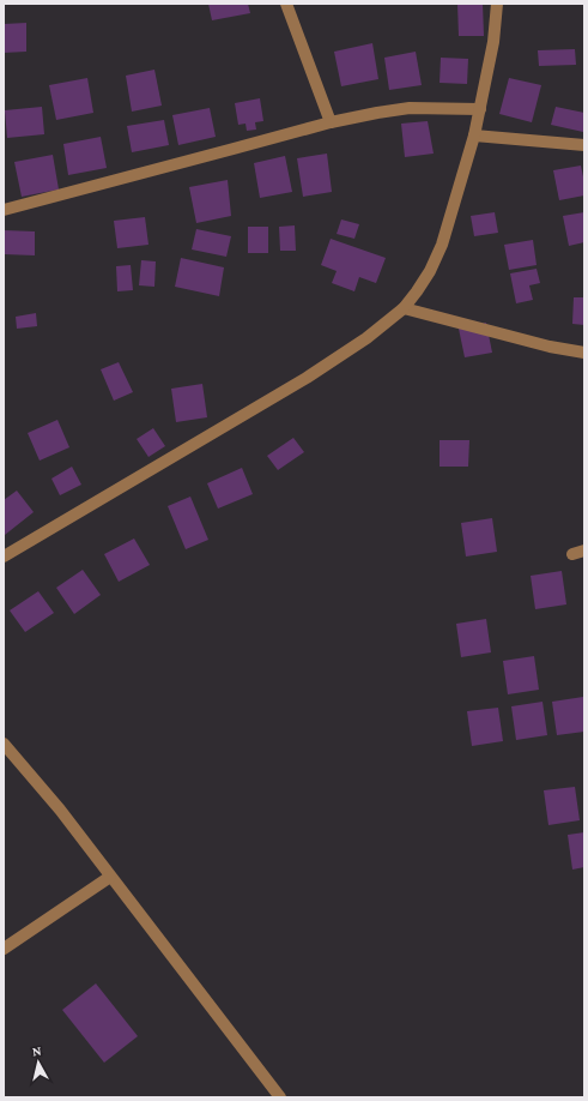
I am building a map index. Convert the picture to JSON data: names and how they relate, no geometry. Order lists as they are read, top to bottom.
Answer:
{
  "north": "top"
}
